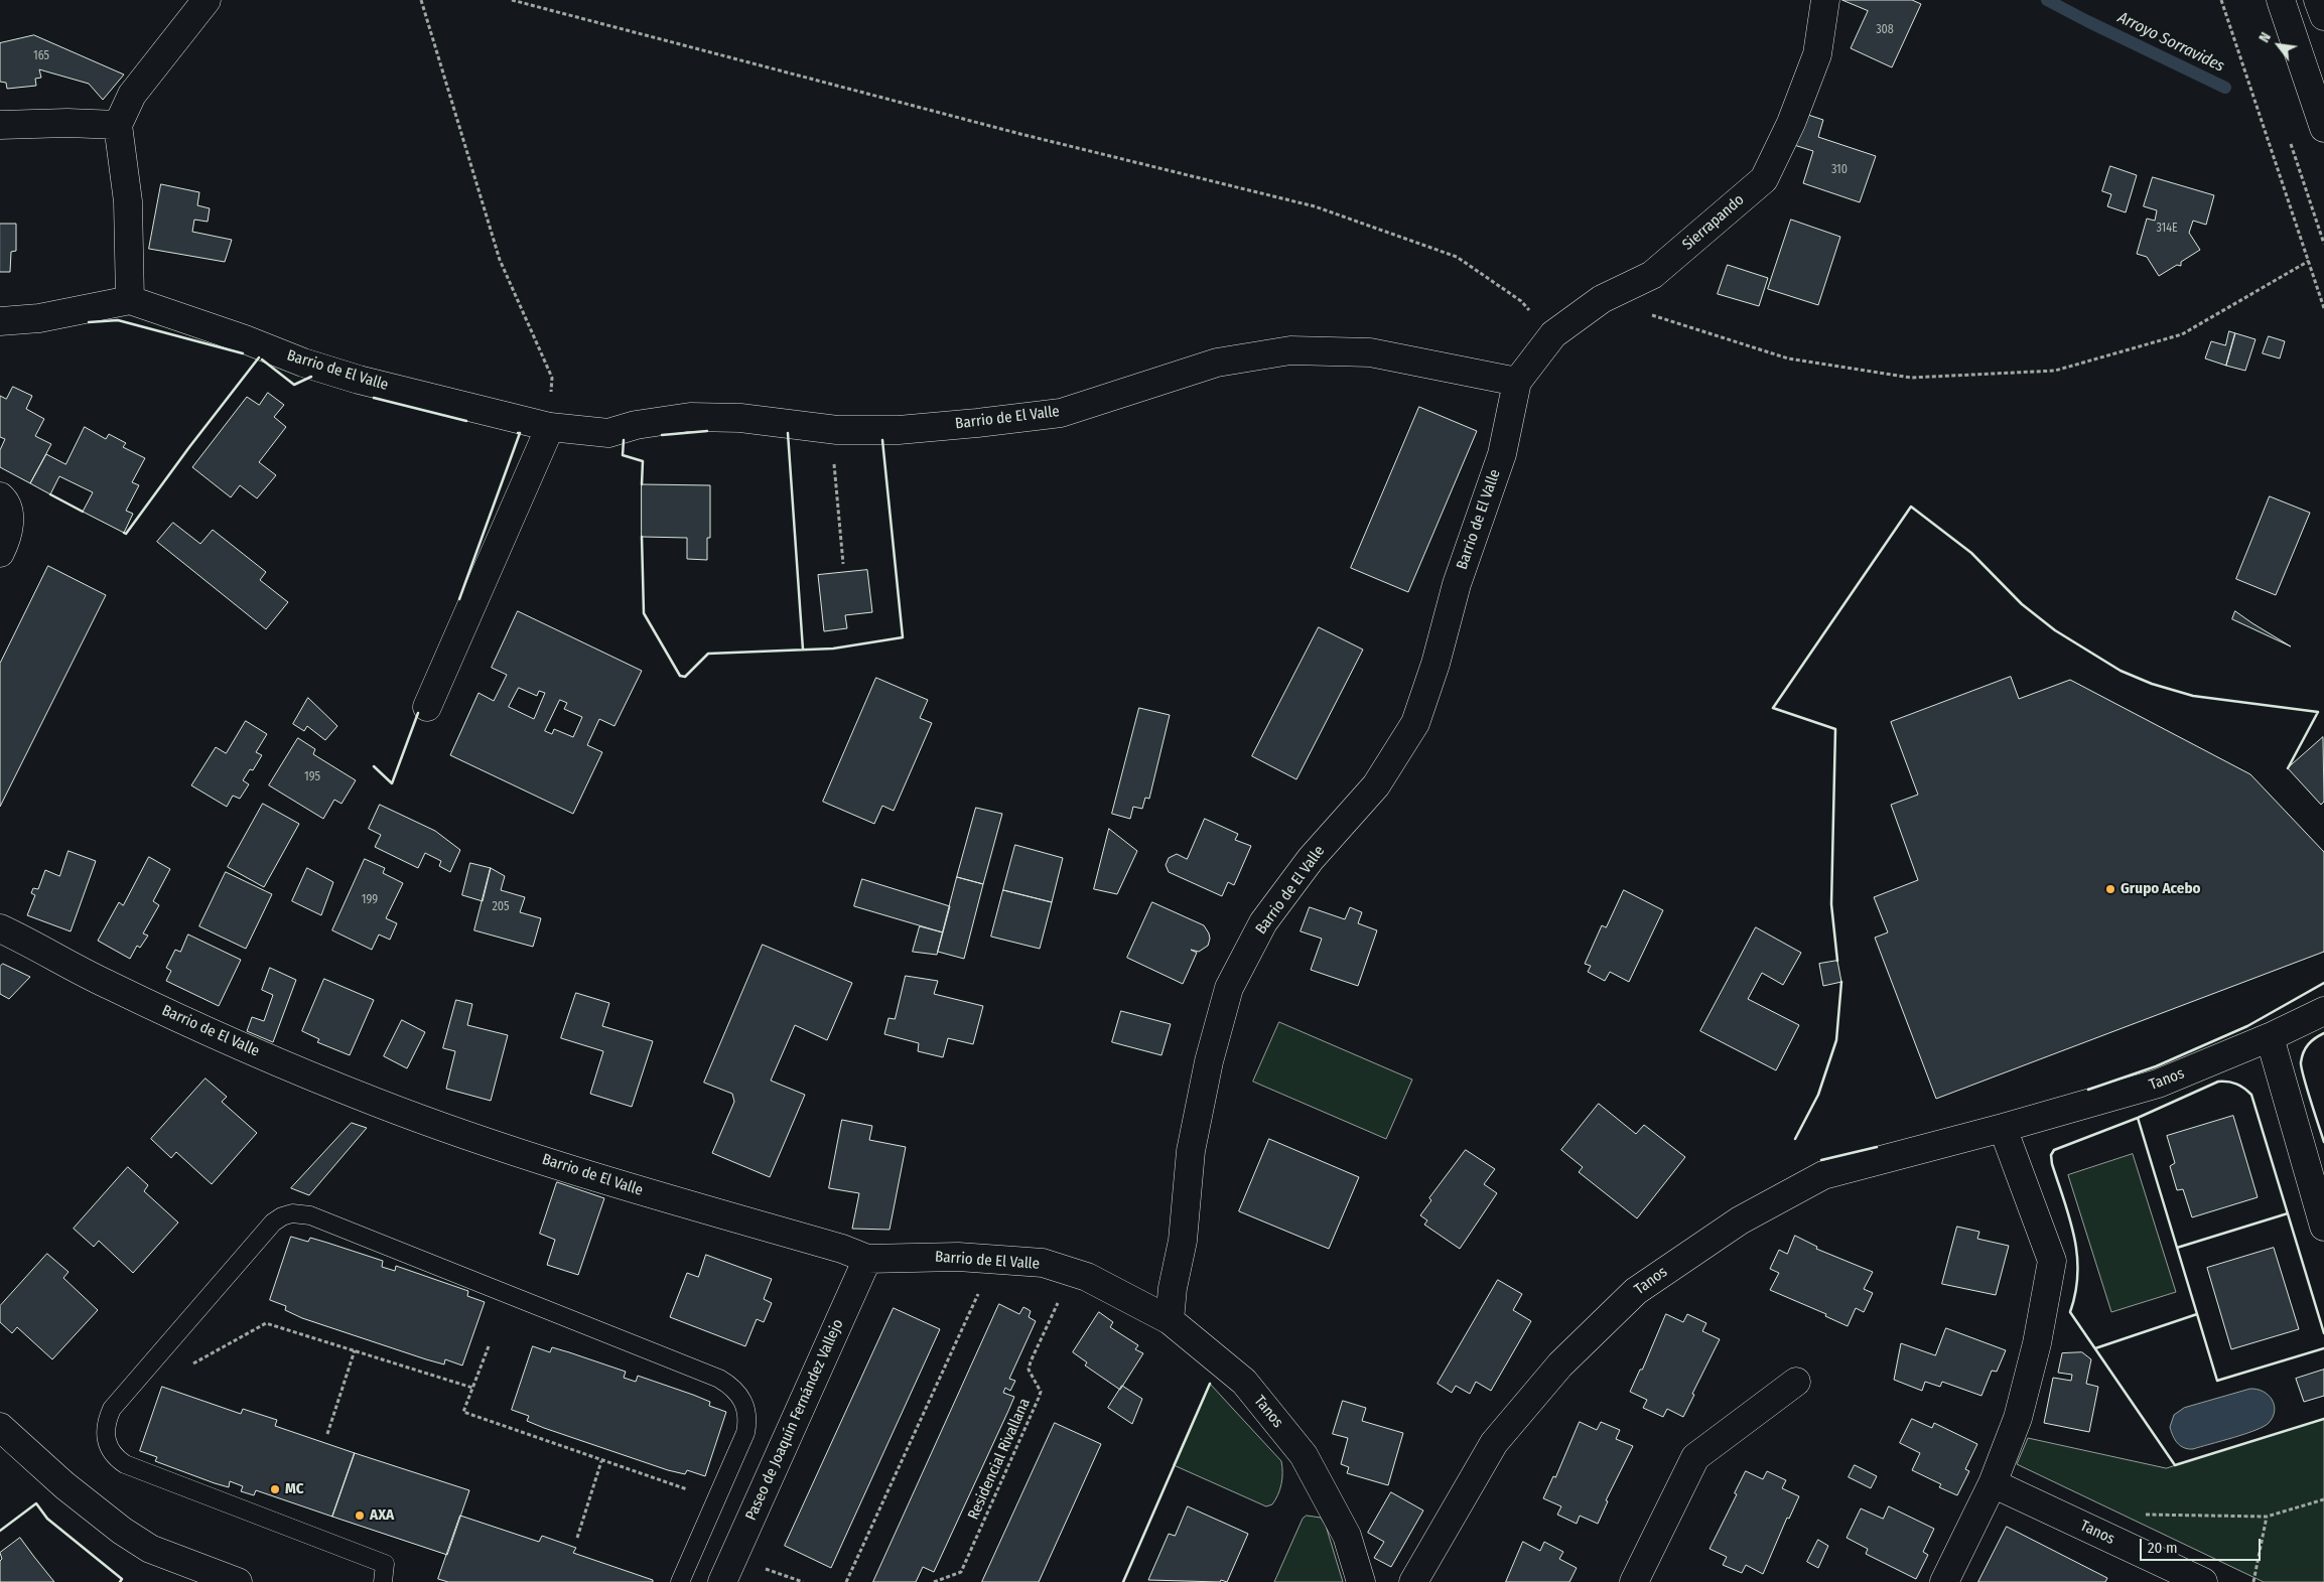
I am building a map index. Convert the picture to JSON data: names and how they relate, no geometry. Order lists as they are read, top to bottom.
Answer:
{
  "streets": {
    "street": [
      "Sierrapando",
      "Barrio de El Valle",
      "Tanos",
      "Paseo de Joaquín Fernández Vallejo"
    ],
    "path": ["Residencial Rivallana"]
  },
  "crossings": [
    ["Sierrapando", "Barrio de El Valle"],
    ["Barrio de El Valle", "Tanos"],
    ["Barrio de El Valle", "Paseo de Joaquín Fernández Vallejo"],
    ["Barrio de El Valle", "Residencial Rivallana"]
  ],
  "water": ["Arroyo Sorravides"],
  "places": ["Grupo Acebo", "MC", "AXA"],
  "house_numbers": [
    "308",
    "165",
    "310",
    "314E",
    "195",
    "199",
    "205"
  ],
  "scale_bar": "20 m",
  "north": "top left"
}
